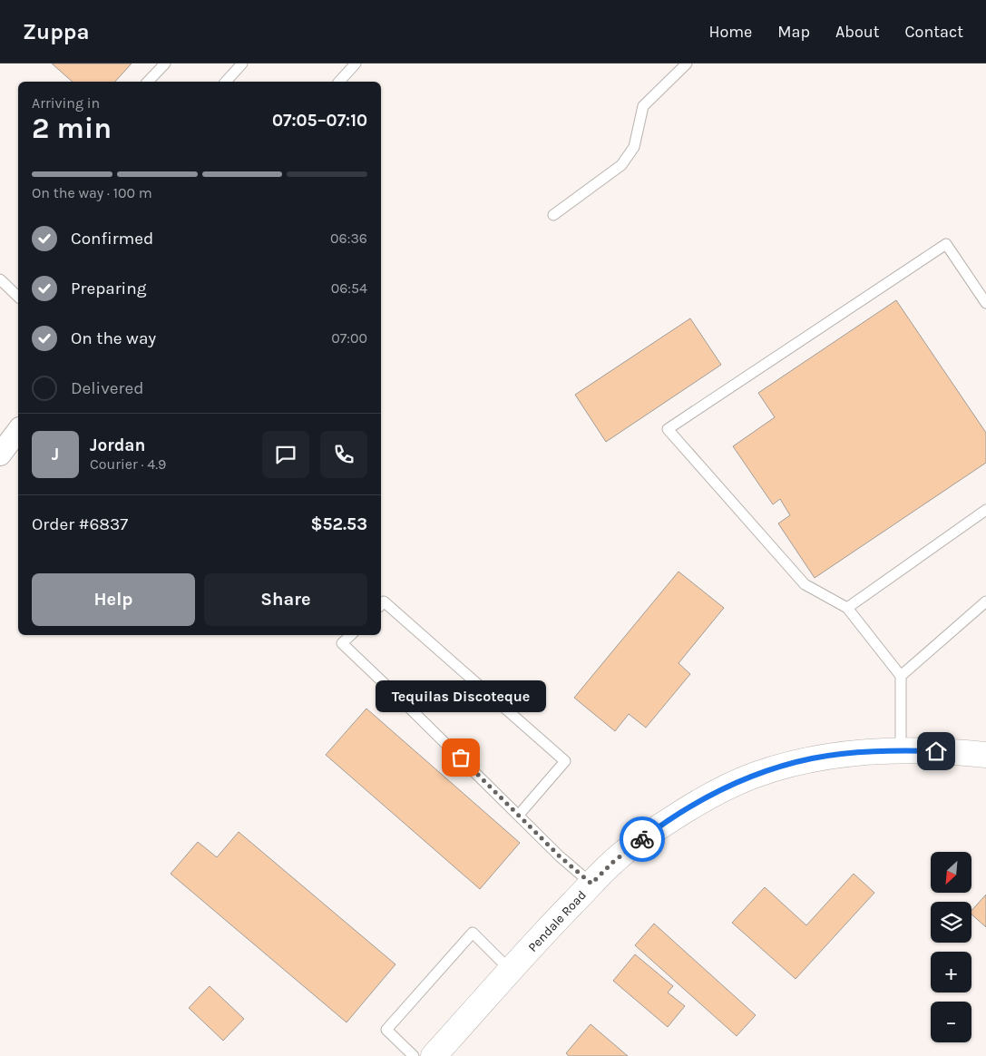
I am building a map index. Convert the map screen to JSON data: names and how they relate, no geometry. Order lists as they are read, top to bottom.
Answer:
{
  "streets": {
    "street": ["Pendale Road"]
  },
  "places": ["Tequilas Discoteque"],
  "north": "bottom left",
  "page": {
    "header": "Zuppa",
    "nav": [
      "Home",
      "Map",
      "About",
      "Contact"
    ],
    "heading": ["2 min", "Arriving in", "07:05–07:10"],
    "panel": [
      "Jordan",
      "Courier · 4.9",
      "Order #6837",
      "$52.53"
    ],
    "bar": "On the way · 100 m",
    "list": [
      ["Confirmed", "06:36"],
      ["Preparing", "06:54"],
      ["On the way", "07:00"],
      "Delivered"
    ],
    "round": "J",
    "buttons": ["Help", "Share"],
    "bubble": "Tequilas Discoteque",
    "map_buttons": ["+", "−"]
  }
}
